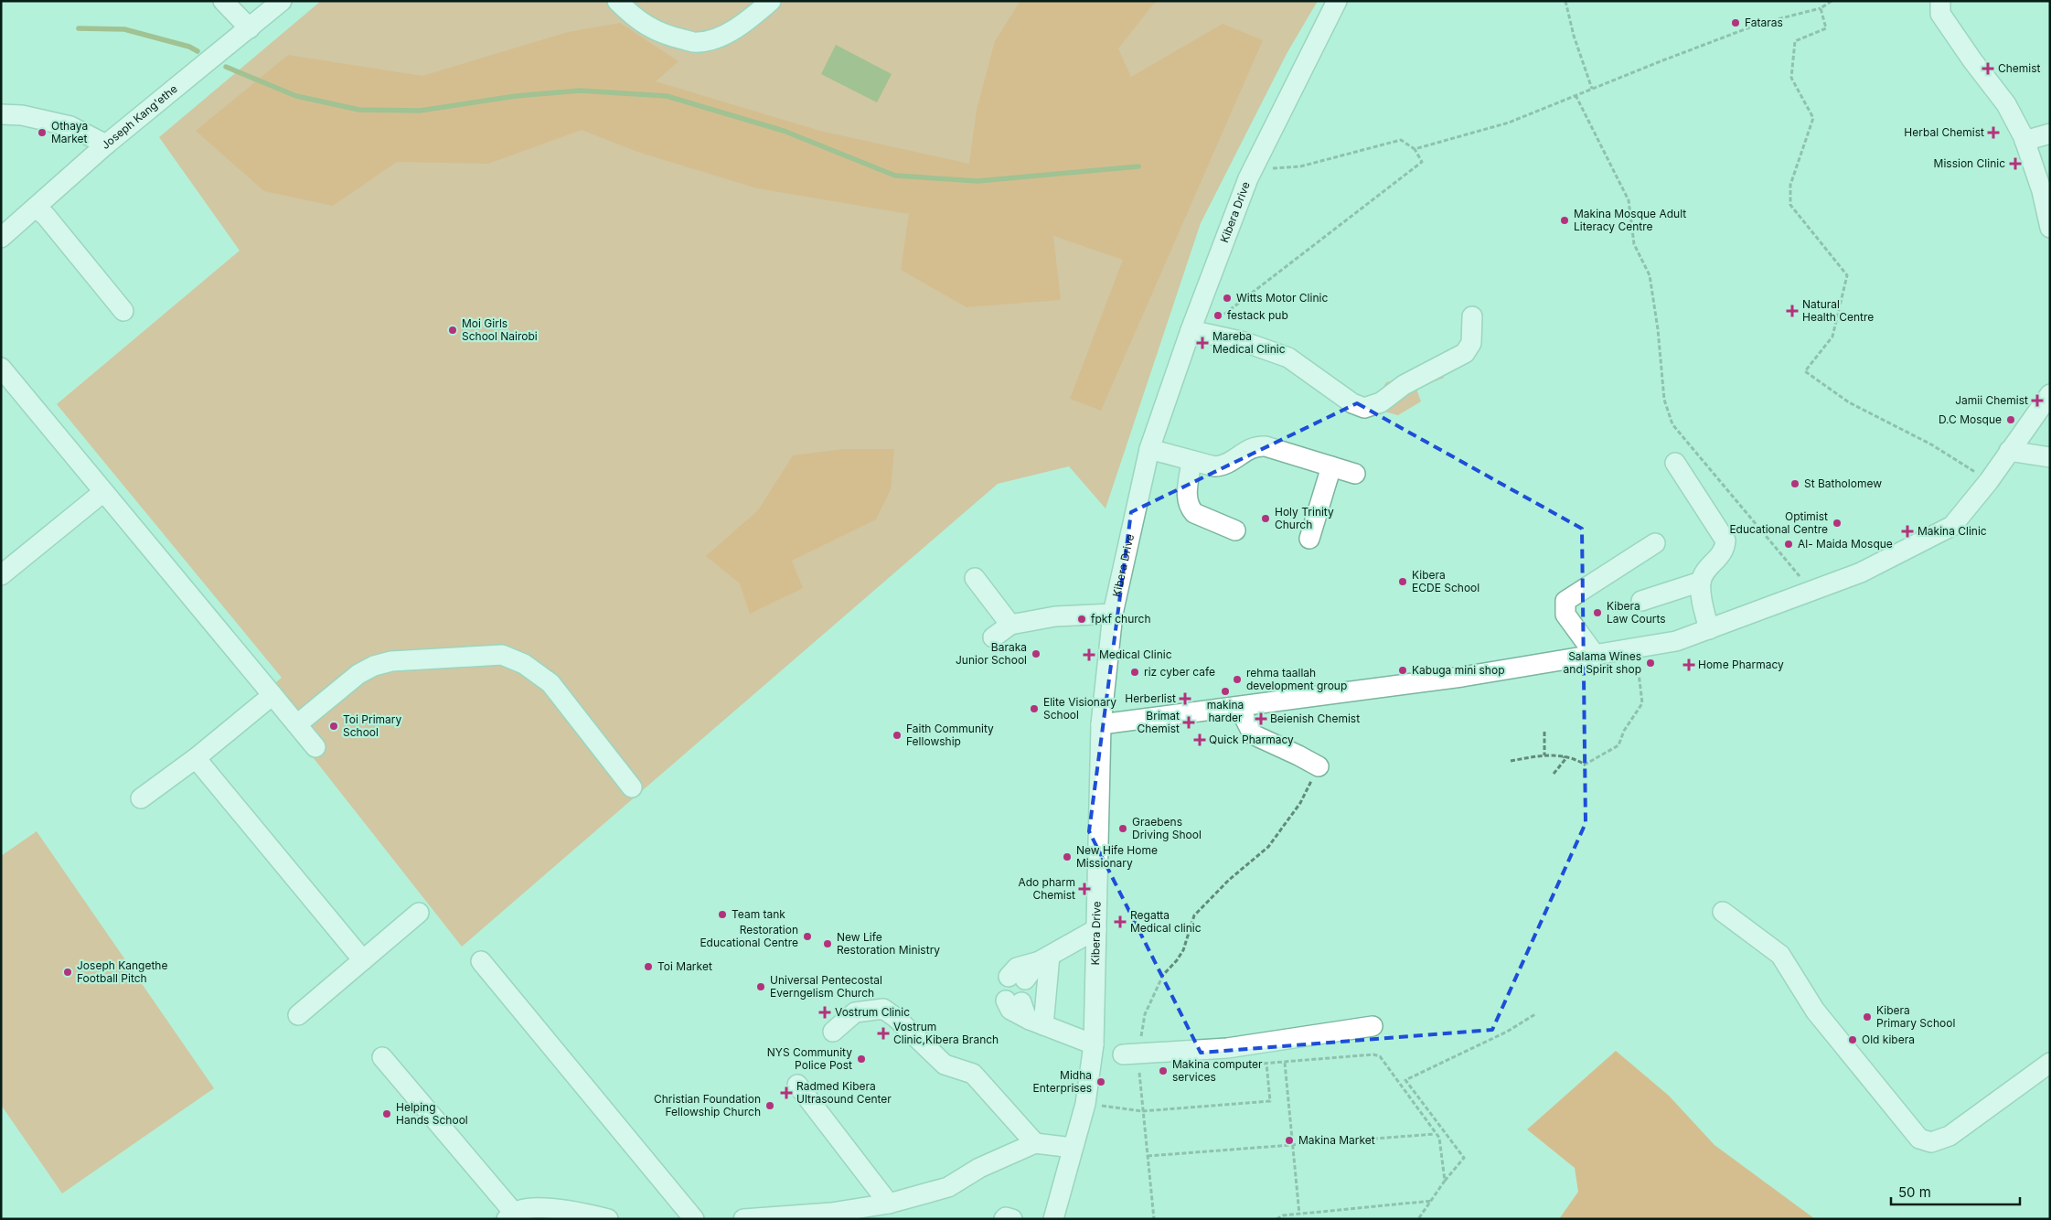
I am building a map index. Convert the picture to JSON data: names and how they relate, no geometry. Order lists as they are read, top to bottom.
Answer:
{
  "streets": {
    "street": ["Joseph Kang'ethe", "Kibera Drive"]
  },
  "places": {
    "other": [
      "Fataras",
      "Othaya Market",
      "Makina Mosque Adult Literacy Centre",
      "Witts Motor Clinic",
      "festack pub",
      "Moi Girls School Nairobi",
      "D.C Mosque",
      "St Batholomew",
      "Holy Trinity Church",
      "Optimist Educational Centre",
      "Al- Maida Mosque",
      "Kibera ECDE School",
      "Kibera Law Courts",
      "fpkf church",
      "Baraka Junior School",
      "Salama Wines and Spirit shop",
      "Kabuga mini shop",
      "riz cyber cafe",
      "rehma taallah development group",
      "makina harder",
      "Elite Visionary School",
      "Toi Primary School",
      "Faith Community Fellowship",
      "Graebens Driving Shool",
      "New Hife Home Missionary",
      "Team tank",
      "Restoration Educational Centre",
      "New Life Restoration Ministry",
      "Toi Market",
      "Joseph Kangethe Football Pitch",
      "Universal Pentecostal Everngelism Church",
      "Kibera Primary School",
      "Old kibera",
      "NYS Community Police Post",
      "Makina computer services",
      "Midha Enterprises",
      "Christian Foundation Fellowship Church",
      "Helping Hands School",
      "Makina Market"
    ],
    "health": [
      "Chemist",
      "Herbal Chemist",
      "Mission Clinic",
      "Natural Health Centre",
      "Mareba Medical Clinic",
      "Jamii Chemist",
      "Makina Clinic",
      "Medical Clinic",
      "Home Pharmacy",
      "Herberlist",
      "Beienish Chemist",
      "Brimat Chemist",
      "Quick Pharmacy",
      "Ado pharm Chemist",
      "Regatta Medical clinic",
      "Vostrum Clinic",
      "Vostrum Clinic,Kibera Branch",
      "Radmed Kibera Ultrasound Center"
    ]
  },
  "scale_bar": "50 m"
}
